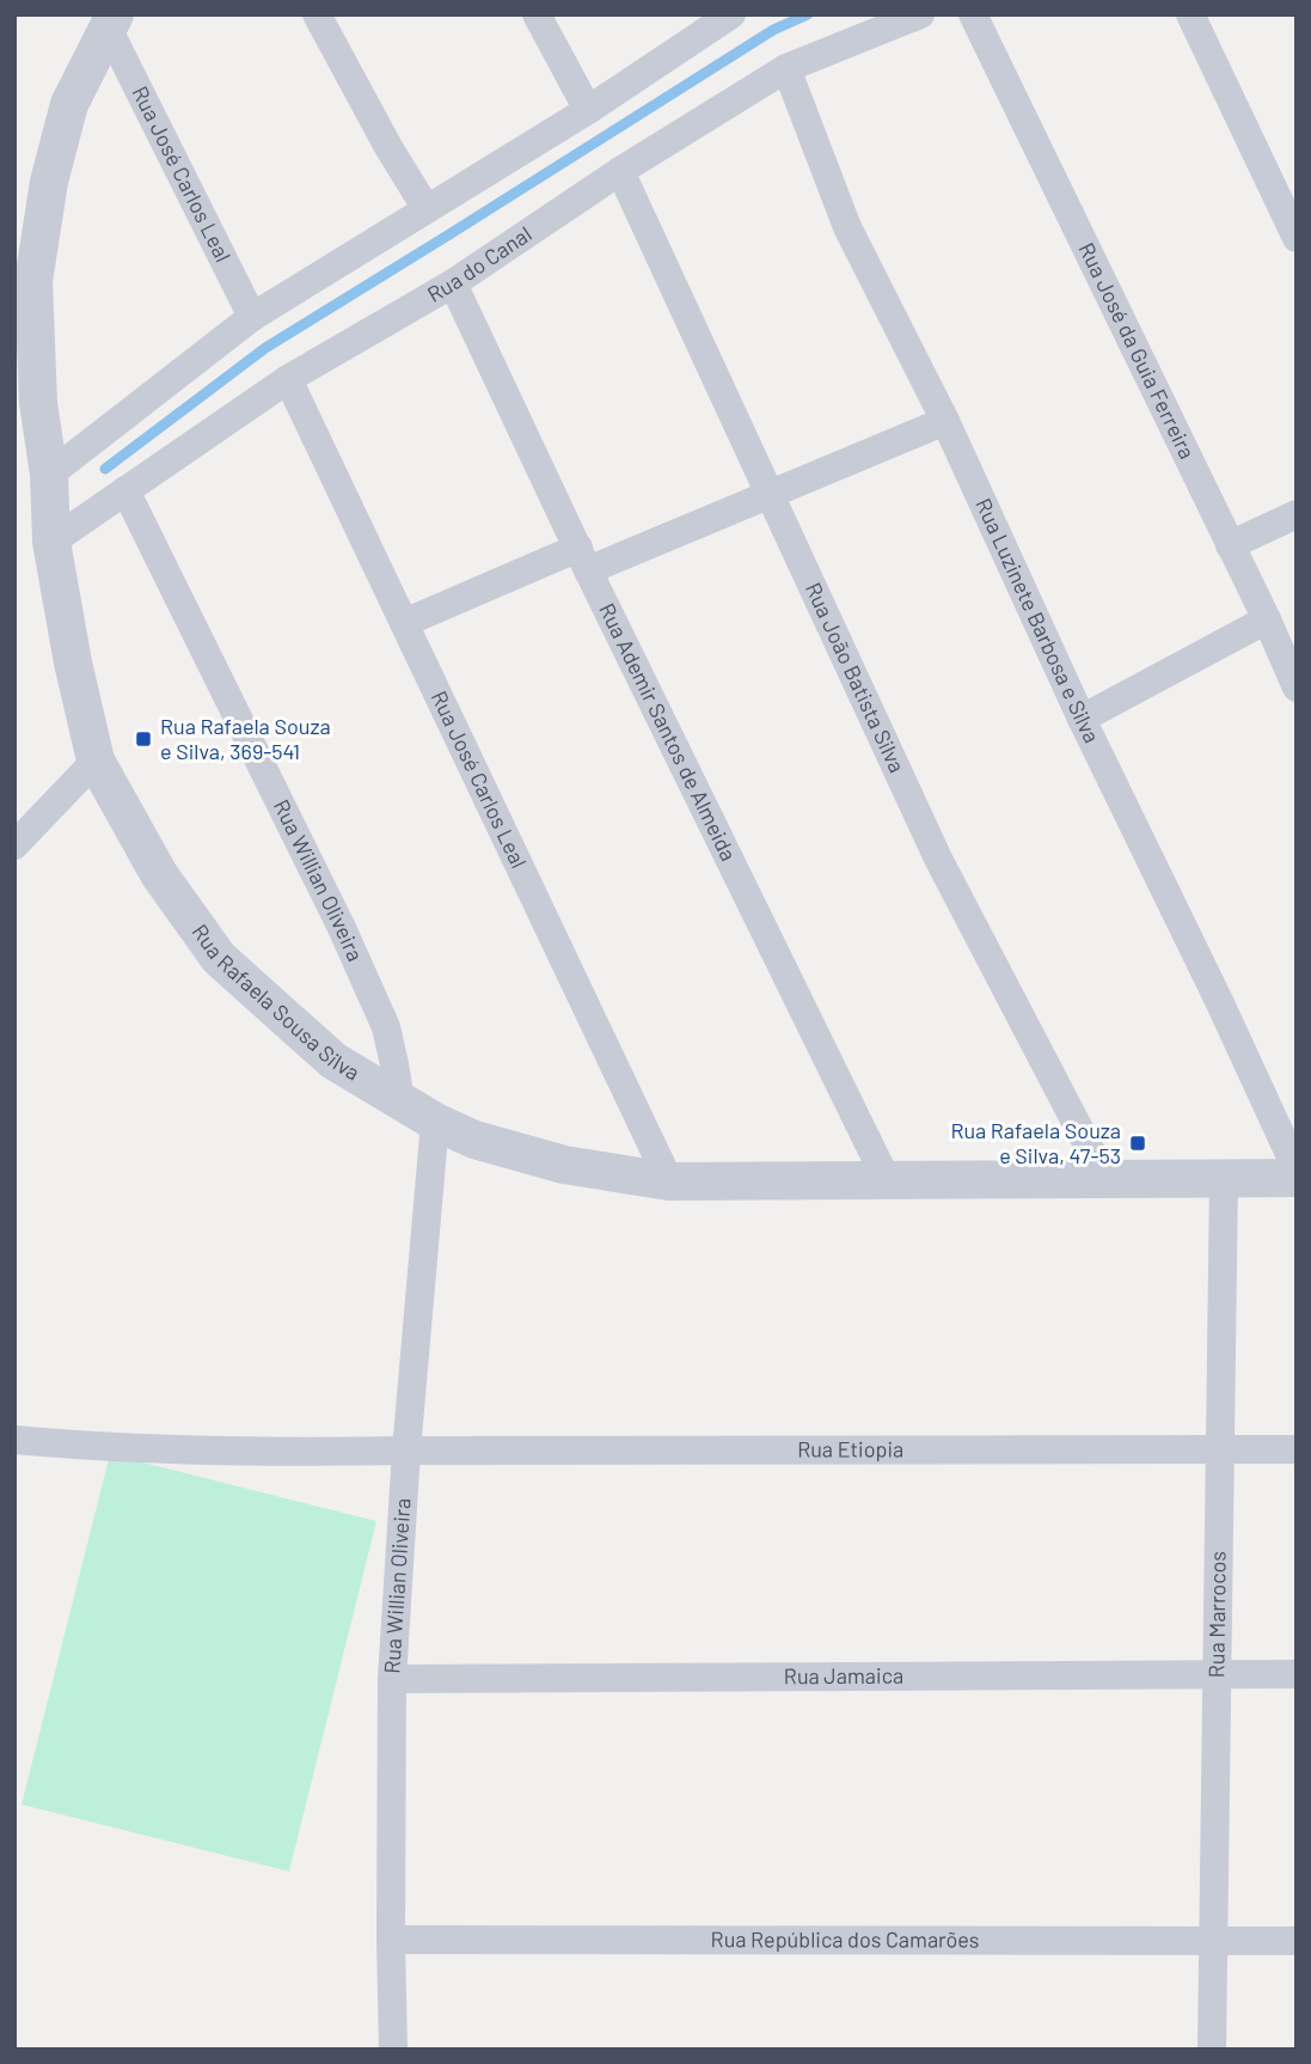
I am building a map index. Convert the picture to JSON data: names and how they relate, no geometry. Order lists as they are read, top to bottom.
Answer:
{
  "streets": {
    "street": [
      "Rua José Carlos Leal",
      "Rua do Canal",
      "Rua José da Guia Ferreira",
      "Rua Luzinete Barbosa e Silva",
      "Rua João Batista Silva",
      "Rua Ademir Santos de Almeida",
      "Rua Willian Oliveira",
      "Rua Rafaela Sousa Silva",
      "Rua Etiopia",
      "Rua Marrocos",
      "Rua Jamaica",
      "Rua República dos Camarões"
    ]
  },
  "crossings": [
    ["Rua José Carlos Leal", "Rua do Canal"],
    ["Rua José Carlos Leal", "Rua Rafaela Sousa Silva"],
    ["Rua do Canal", "Rua Luzinete Barbosa e Silva"],
    ["Rua do Canal", "Rua João Batista Silva"],
    ["Rua do Canal", "Rua Ademir Santos de Almeida"],
    ["Rua do Canal", "Rua Willian Oliveira"],
    ["Rua do Canal", "Rua Rafaela Sousa Silva"],
    ["Rua João Batista Silva", "Rua Rafaela Sousa Silva"],
    ["Rua Ademir Santos de Almeida", "Rua Rafaela Sousa Silva"],
    ["Rua Willian Oliveira", "Rua Rafaela Sousa Silva"],
    ["Rua Willian Oliveira", "Rua Etiopia"],
    ["Rua Willian Oliveira", "Rua Jamaica"],
    ["Rua Willian Oliveira", "Rua República dos Camarões"],
    ["Rua Rafaela Sousa Silva", "Rua Marrocos"],
    ["Rua Etiopia", "Rua Marrocos"],
    ["Rua Marrocos", "Rua Jamaica"],
    ["Rua Marrocos", "Rua República dos Camarões"]
  ],
  "places": {
    "transit": ["Rua Rafaela Souza e Silva, 369-541", "Rua Rafaela Souza e Silva, 47-53"]
  }
}
